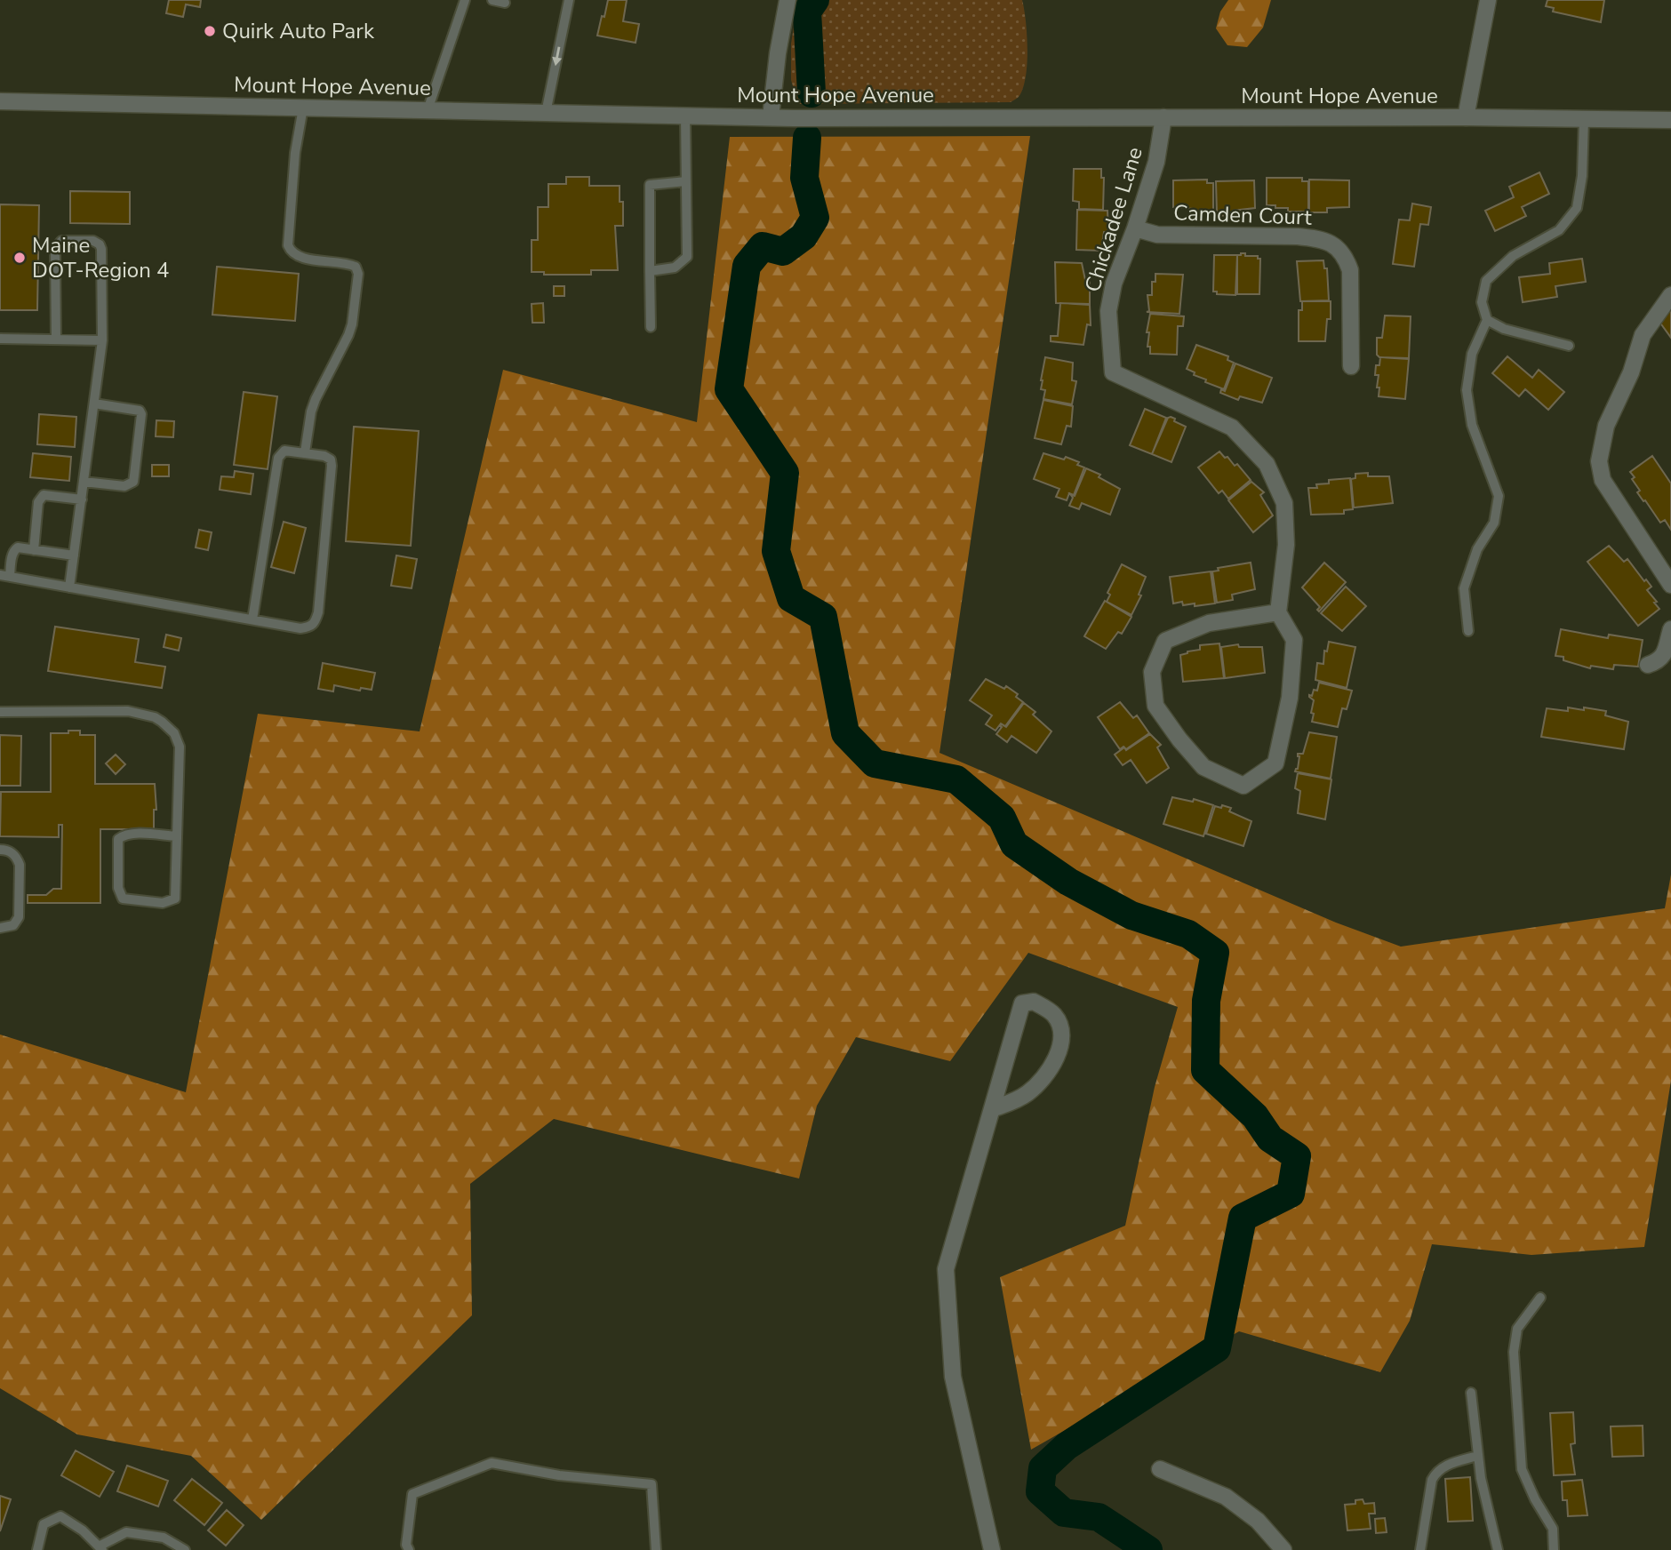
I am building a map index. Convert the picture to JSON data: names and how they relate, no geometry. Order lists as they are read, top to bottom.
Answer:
{
  "streets": {
    "street": ["Mount Hope Avenue", "Camden Court", "Chickadee Lane"]
  },
  "crossings": [
    ["Mount Hope Avenue", "Chickadee Lane"],
    ["Camden Court", "Chickadee Lane"]
  ],
  "places": ["Quirk Auto Park", "Maine DOT-Region 4"]
}
